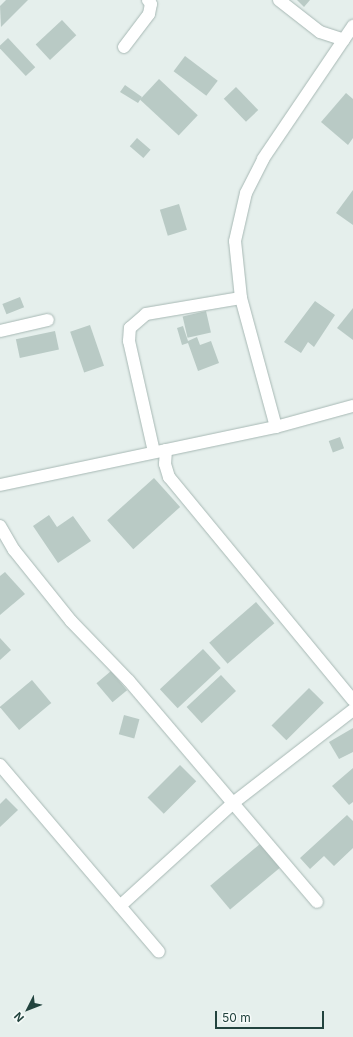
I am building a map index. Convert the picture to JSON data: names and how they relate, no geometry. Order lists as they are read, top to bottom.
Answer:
{
  "scale_bar": "50 m",
  "north": "bottom left"
}
